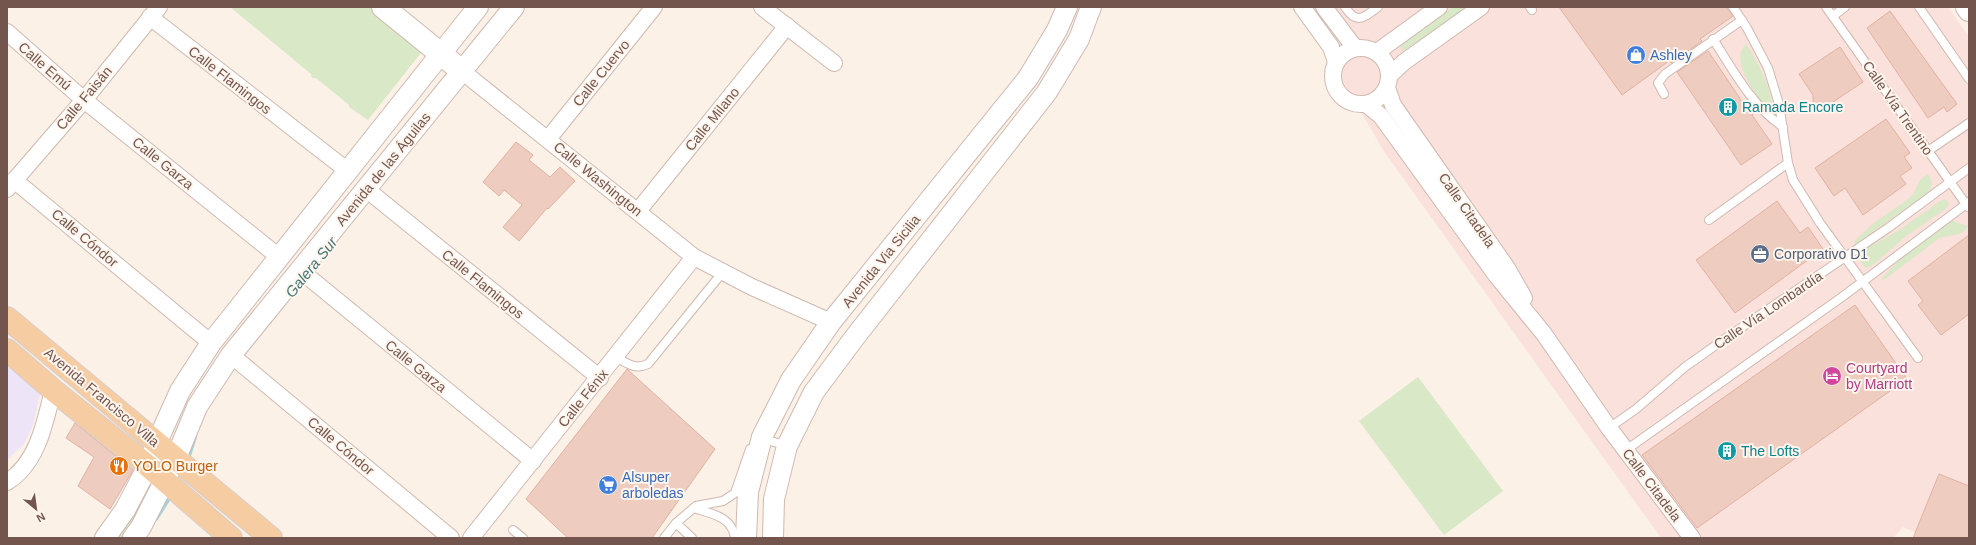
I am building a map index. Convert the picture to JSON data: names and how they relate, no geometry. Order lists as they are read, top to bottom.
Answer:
{
  "streets": {
    "main road": ["Calle Washington", "Avenida Francisco Villa"],
    "street": [
      "Calle Emú",
      "Calle Cuervo",
      "Calle Flamingos",
      "Calle Faisán",
      "Calle Milano",
      "Calle Garza",
      "Avenida de las Águilas",
      "Calle Citadela",
      "Calle Cóndor",
      "Avenida Via Sicilia",
      "Calle Fénix"
    ],
    "lane": ["Calle Vía Trentino", "Calle Vía Lombardía"]
  },
  "crossings": [
    ["Calle Emú", "Calle Faisán"],
    ["Calle Emú", "Calle Garza"],
    ["Calle Cuervo", "Calle Washington"],
    ["Calle Flamingos", "Calle Faisán"],
    ["Calle Flamingos", "Avenida de las Águilas"],
    ["Calle Flamingos", "Calle Fénix"],
    ["Calle Faisán", "Calle Garza"],
    ["Calle Faisán", "Calle Cóndor"],
    ["Calle Vía Trentino", "Calle Vía Lombardía"],
    ["Calle Milano", "Calle Washington"],
    ["Calle Garza", "Avenida de las Águilas"],
    ["Calle Garza", "Calle Fénix"],
    ["Avenida de las Águilas", "Calle Washington"],
    ["Avenida de las Águilas", "Calle Cóndor"],
    ["Avenida de las Águilas", "Avenida Francisco Villa"],
    ["Calle Washington", "Avenida Via Sicilia"],
    ["Calle Washington", "Calle Fénix"],
    ["Calle Citadela", "Calle Vía Lombardía"]
  ],
  "water": ["Galera Sur"],
  "places": {
    "shop": ["Ashley"],
    "building": ["Ramada Encore", "The Lofts"],
    "office": ["Corporativo D1"],
    "hotel": ["Courtyard by Marriott"],
    "restaurant": ["YOLO Burger"],
    "supermarket": ["Alsuper arboledas"]
  },
  "north": "bottom right"
}
